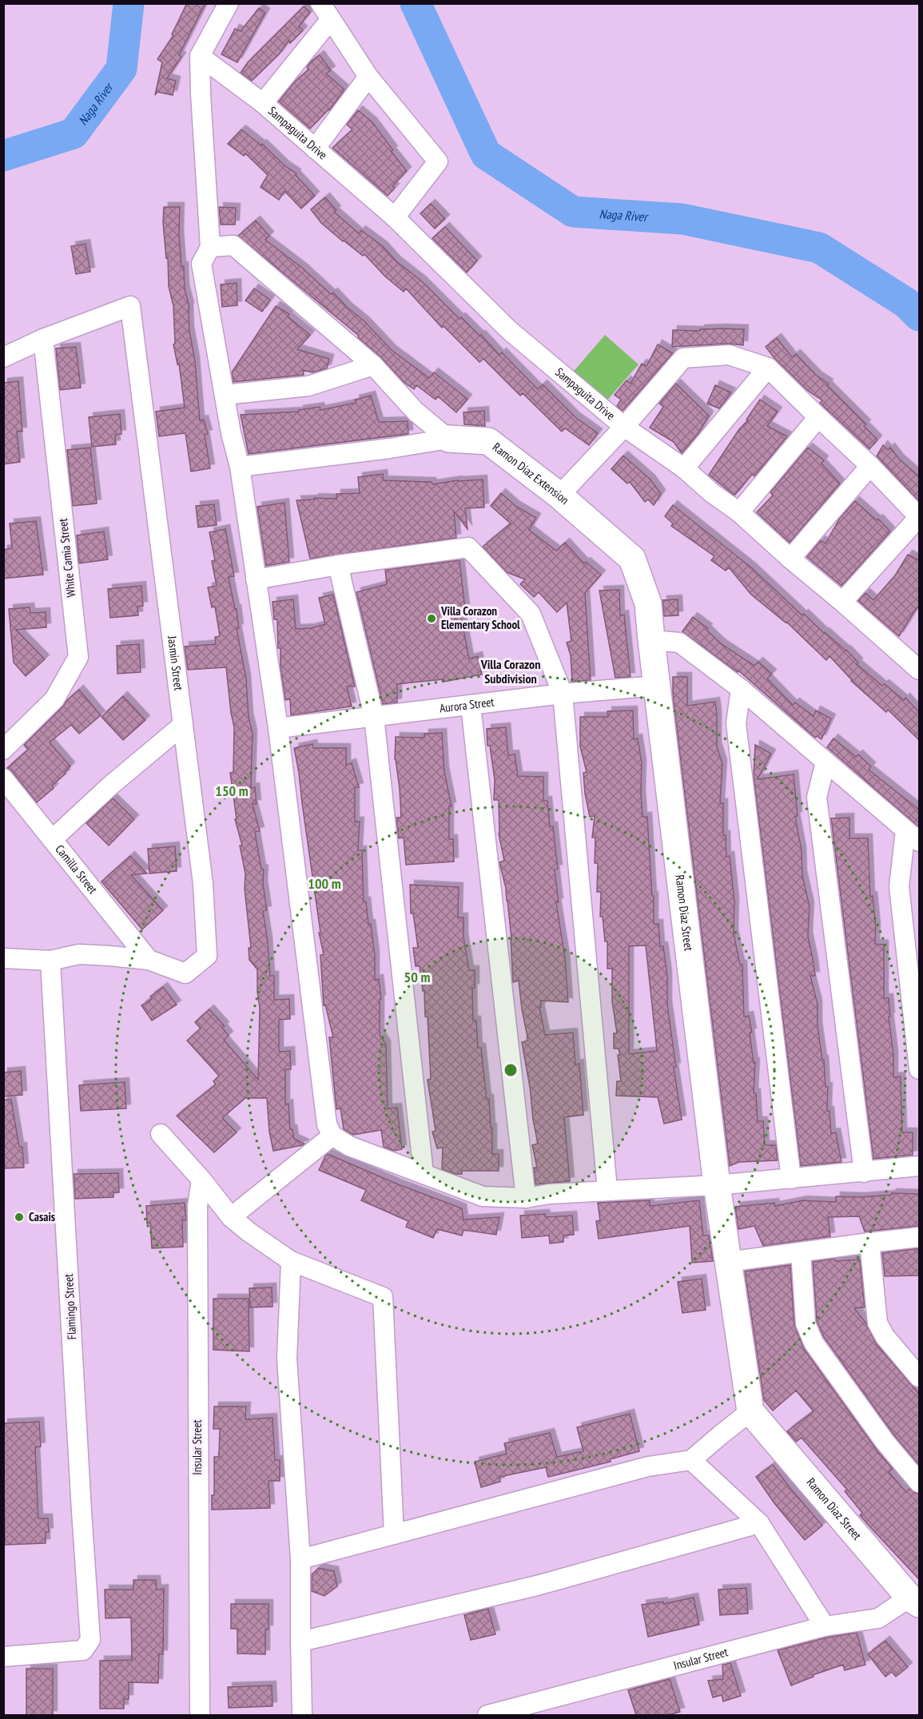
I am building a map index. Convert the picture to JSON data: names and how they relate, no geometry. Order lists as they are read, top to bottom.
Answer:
{
  "streets": {
    "street": [
      "Sampaguita Drive",
      "Ramon Diaz Extension",
      "White Camia Street",
      "Jasmin Street",
      "Aurora Street",
      "Camilla Street",
      "Ramon Diaz Street",
      "Flamingo Street",
      "Insular Street"
    ]
  },
  "crossings": [
    ["Ramon Diaz Extension", "Ramon Diaz Street"],
    ["White Camia Street", "Jasmin Street"],
    ["Jasmin Street", "Camilla Street"],
    ["Aurora Street", "Ramon Diaz Street"],
    ["Ramon Diaz Street", "Insular Street"]
  ],
  "districts": ["Villa Corazon Subdivision"],
  "water": ["Naga River"],
  "places": ["Villa Corazon Elementary School", "Casais"],
  "rings": ["150 m", "100 m", "50 m"]
}
